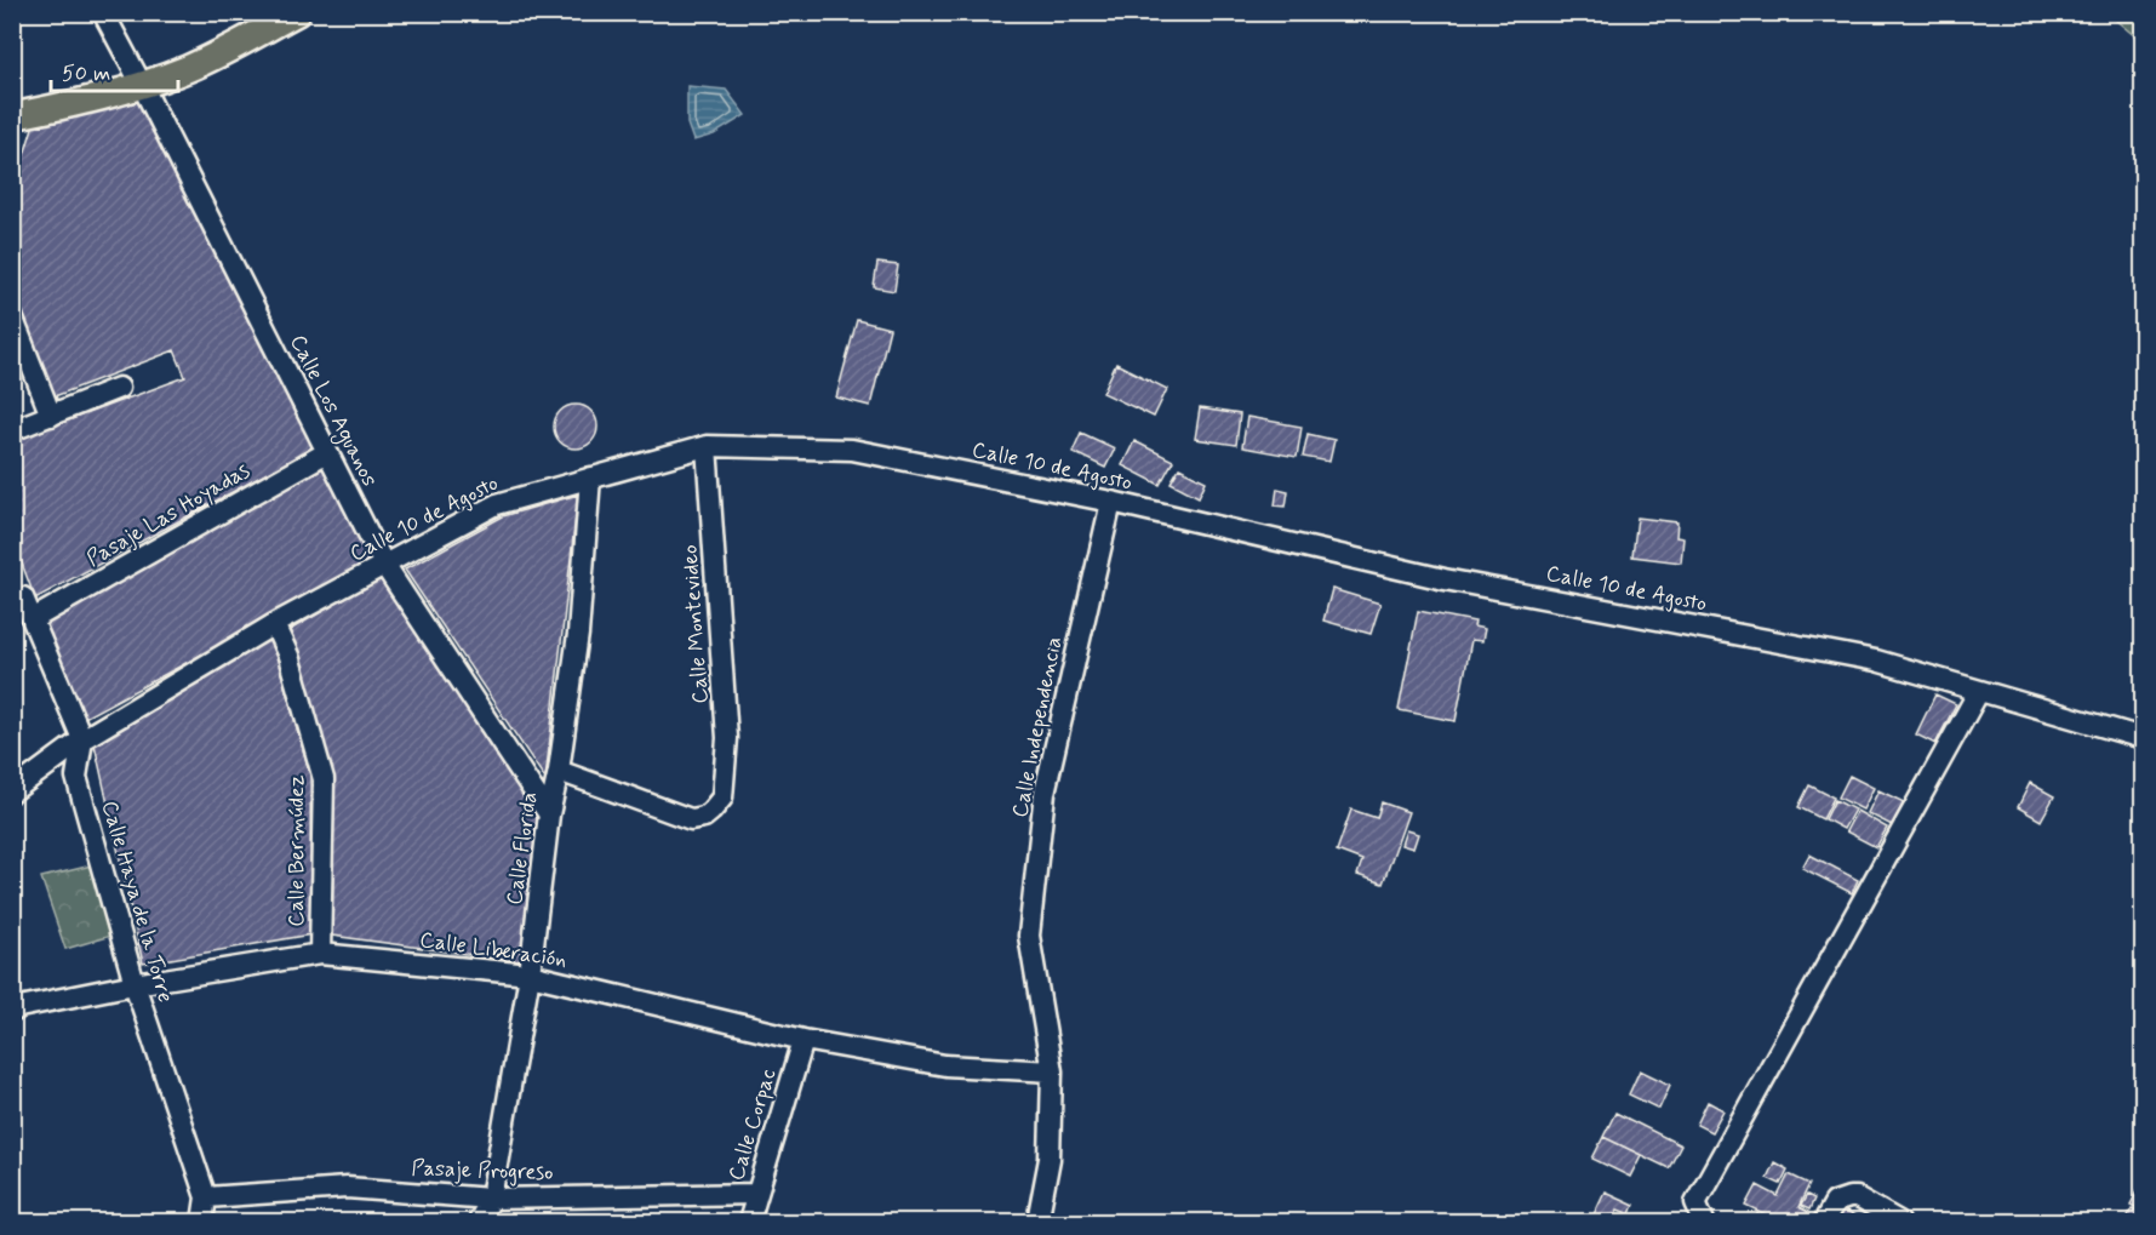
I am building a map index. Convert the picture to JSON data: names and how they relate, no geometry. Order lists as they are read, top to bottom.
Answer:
{
  "streets": {
    "street": [
      "Calle Los Aguanos",
      "Calle 10 de Agosto",
      "Pasaje Las Hoyadas",
      "Calle Montevideo",
      "Calle Independencia",
      "Calle Florida",
      "Calle Bermúdez",
      "Calle Haya de la Torre",
      "Calle Liberación",
      "Calle Corpac",
      "Pasaje Progreso"
    ]
  },
  "crossings": [
    ["Calle Los Aguanos", "Calle 10 de Agosto"],
    ["Calle Los Aguanos", "Pasaje Las Hoyadas"],
    ["Calle Los Aguanos", "Calle Florida"],
    ["Calle 10 de Agosto", "Calle Montevideo"],
    ["Calle 10 de Agosto", "Calle Independencia"],
    ["Calle 10 de Agosto", "Calle Florida"],
    ["Calle 10 de Agosto", "Calle Bermúdez"],
    ["Calle 10 de Agosto", "Calle Haya de la Torre"],
    ["Calle Montevideo", "Calle Florida"],
    ["Calle Independencia", "Calle Liberación"],
    ["Calle Florida", "Calle Liberación"],
    ["Calle Florida", "Pasaje Progreso"],
    ["Calle Bermúdez", "Calle Liberación"],
    ["Calle Haya de la Torre", "Calle Liberación"],
    ["Calle Haya de la Torre", "Pasaje Progreso"],
    ["Calle Liberación", "Calle Corpac"],
    ["Calle Corpac", "Pasaje Progreso"]
  ],
  "scale_bar": "50 m"
}
